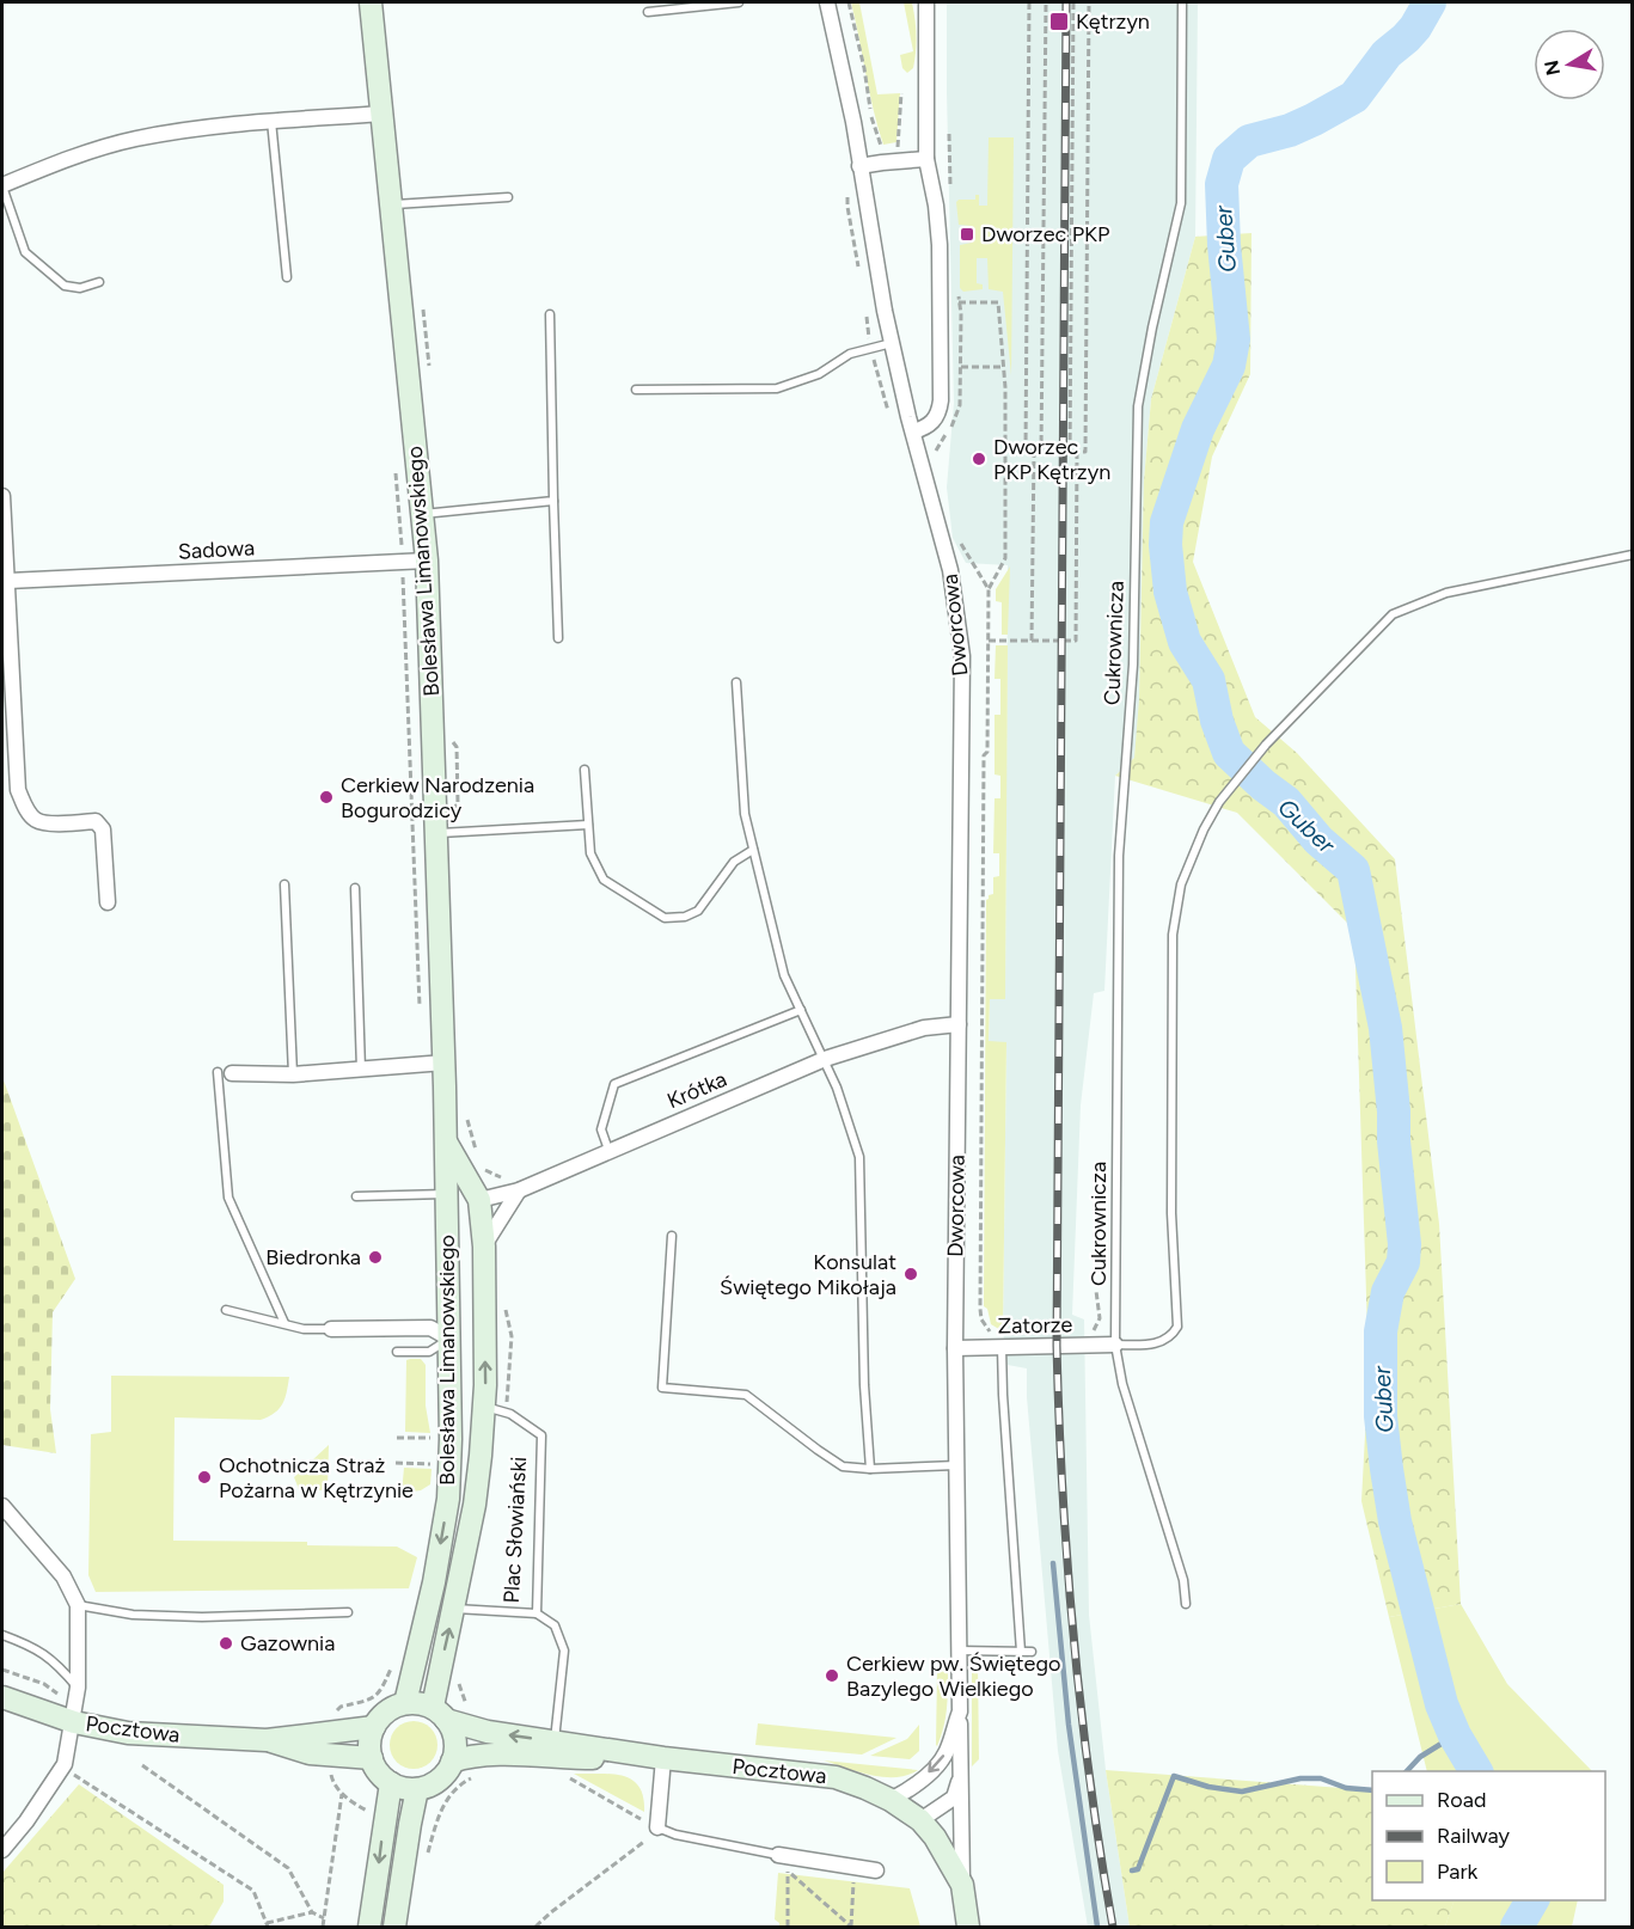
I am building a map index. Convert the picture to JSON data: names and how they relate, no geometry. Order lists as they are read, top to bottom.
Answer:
{
  "streets": {
    "street": [
      "Sadowa",
      "Bolesława Limanowskiego",
      "Dworcowa",
      "Krótka",
      "Zatorze",
      "Pocztowa"
    ],
    "lane": ["Cukrownicza", "Plac Słowiański"]
  },
  "crossings": [
    ["Sadowa", "Bolesława Limanowskiego"],
    ["Bolesława Limanowskiego", "Krótka"],
    ["Bolesława Limanowskiego", "Plac Słowiański"],
    ["Bolesława Limanowskiego", "Pocztowa"],
    ["Dworcowa", "Krótka"],
    ["Dworcowa", "Zatorze"],
    ["Dworcowa", "Pocztowa"],
    ["Cukrownicza", "Zatorze"]
  ],
  "water": ["Guber"],
  "places": {
    "transit": ["Kętrzyn", "Dworzec PKP"],
    "other": [
      "Dworzec PKP Kętrzyn",
      "Cerkiew Narodzenia Bogurodzicy",
      "Biedronka",
      "Konsulat Świętego Mikołaja",
      "Ochotnicza Straż Pożarna w Kętrzynie",
      "Gazownia",
      "Cerkiew pw. Świętego Bazylego Wielkiego"
    ]
  },
  "legend": ["Road", "Railway", "Park"],
  "north": "left"
}
